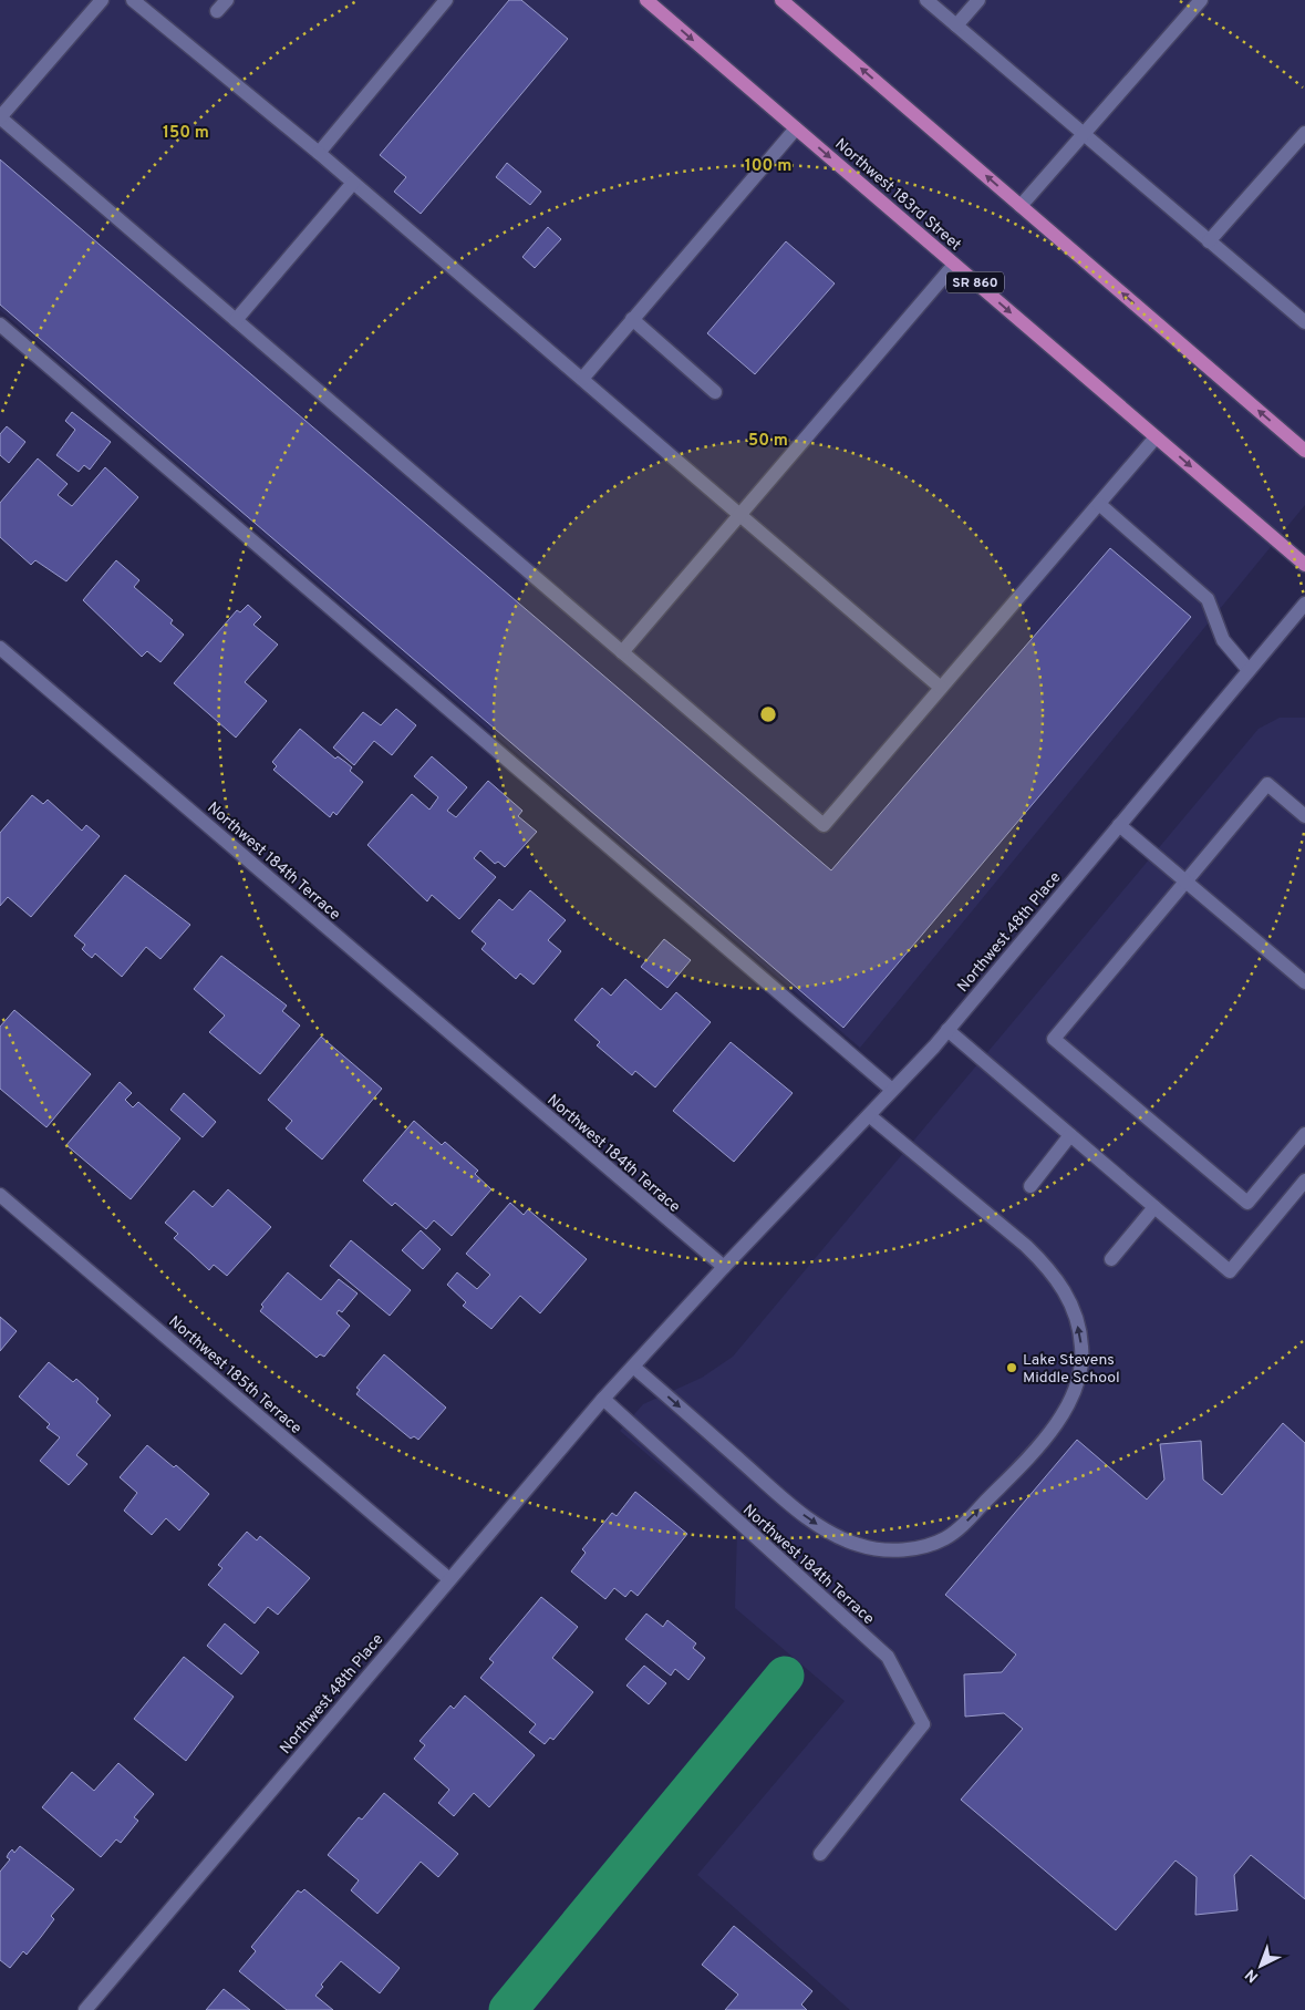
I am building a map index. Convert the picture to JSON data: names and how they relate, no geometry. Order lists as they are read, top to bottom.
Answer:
{
  "streets": {
    "main road": ["Northwest 183rd Street", "SR 860"],
    "street": ["Northwest 184th Terrace", "Northwest 48th Place", "Northwest 185th Terrace"]
  },
  "crossings": [
    ["Northwest 184th Terrace", "Northwest 48th Place"],
    ["Northwest 48th Place", "Northwest 185th Terrace"]
  ],
  "places": ["Lake Stevens Middle School"],
  "north": "bottom left",
  "rings": ["150 m", "100 m", "50 m"]
}
